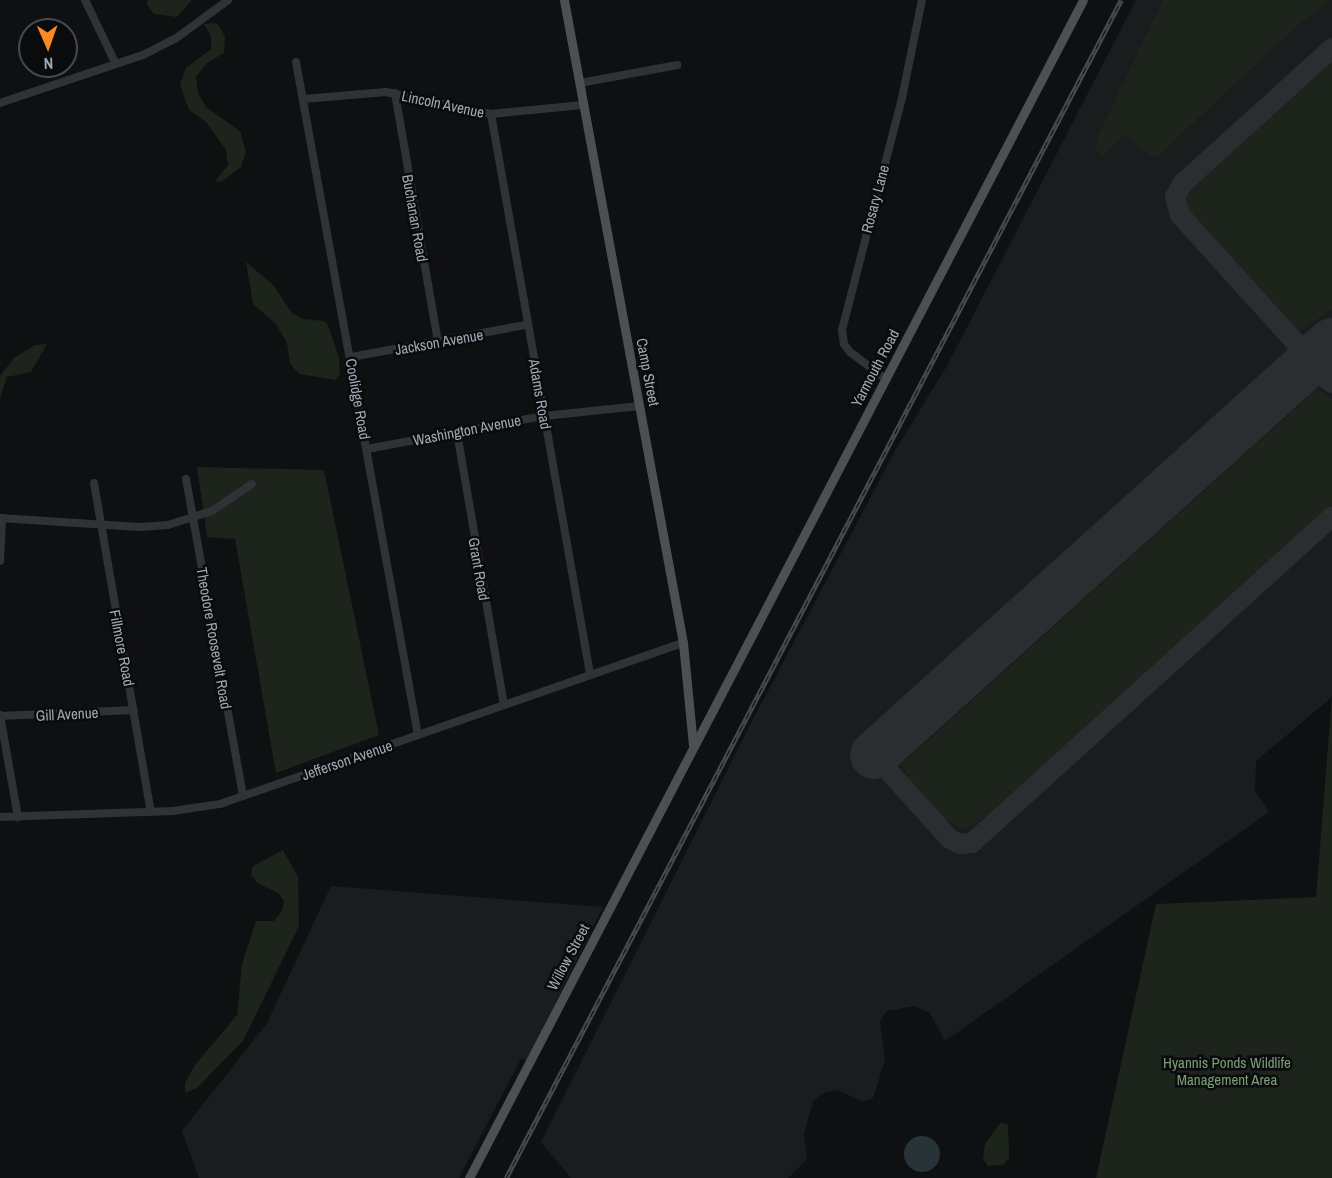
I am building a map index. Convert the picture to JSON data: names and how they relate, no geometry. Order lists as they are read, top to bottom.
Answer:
{
  "streets": {
    "main road": ["Yarmouth Road", "Camp Street", "Willow Street"],
    "street": [
      "Lincoln Avenue",
      "Rosary Lane",
      "Buchanan Road",
      "Jackson Avenue",
      "Adams Road",
      "Coolidge Road",
      "Washington Avenue",
      "Grant Road",
      "Theodore Roosevelt Road",
      "Fillmore Road",
      "Gill Avenue",
      "Jefferson Avenue"
    ]
  },
  "crossings": [
    ["Lincoln Avenue", "Buchanan Road"],
    ["Lincoln Avenue", "Camp Street"],
    ["Lincoln Avenue", "Adams Road"],
    ["Lincoln Avenue", "Coolidge Road"],
    ["Rosary Lane", "Yarmouth Road"],
    ["Buchanan Road", "Jackson Avenue"],
    ["Jackson Avenue", "Adams Road"],
    ["Jackson Avenue", "Coolidge Road"],
    ["Yarmouth Road", "Camp Street"],
    ["Yarmouth Road", "Willow Street"],
    ["Camp Street", "Washington Avenue"],
    ["Camp Street", "Jefferson Avenue"],
    ["Camp Street", "Willow Street"],
    ["Adams Road", "Washington Avenue"],
    ["Adams Road", "Jefferson Avenue"],
    ["Coolidge Road", "Washington Avenue"],
    ["Coolidge Road", "Jefferson Avenue"],
    ["Washington Avenue", "Grant Road"],
    ["Grant Road", "Jefferson Avenue"],
    ["Theodore Roosevelt Road", "Jefferson Avenue"],
    ["Fillmore Road", "Gill Avenue"],
    ["Fillmore Road", "Jefferson Avenue"]
  ],
  "parks": ["Hyannis Ponds Wildlife Management Area"],
  "north": "bottom"
}
